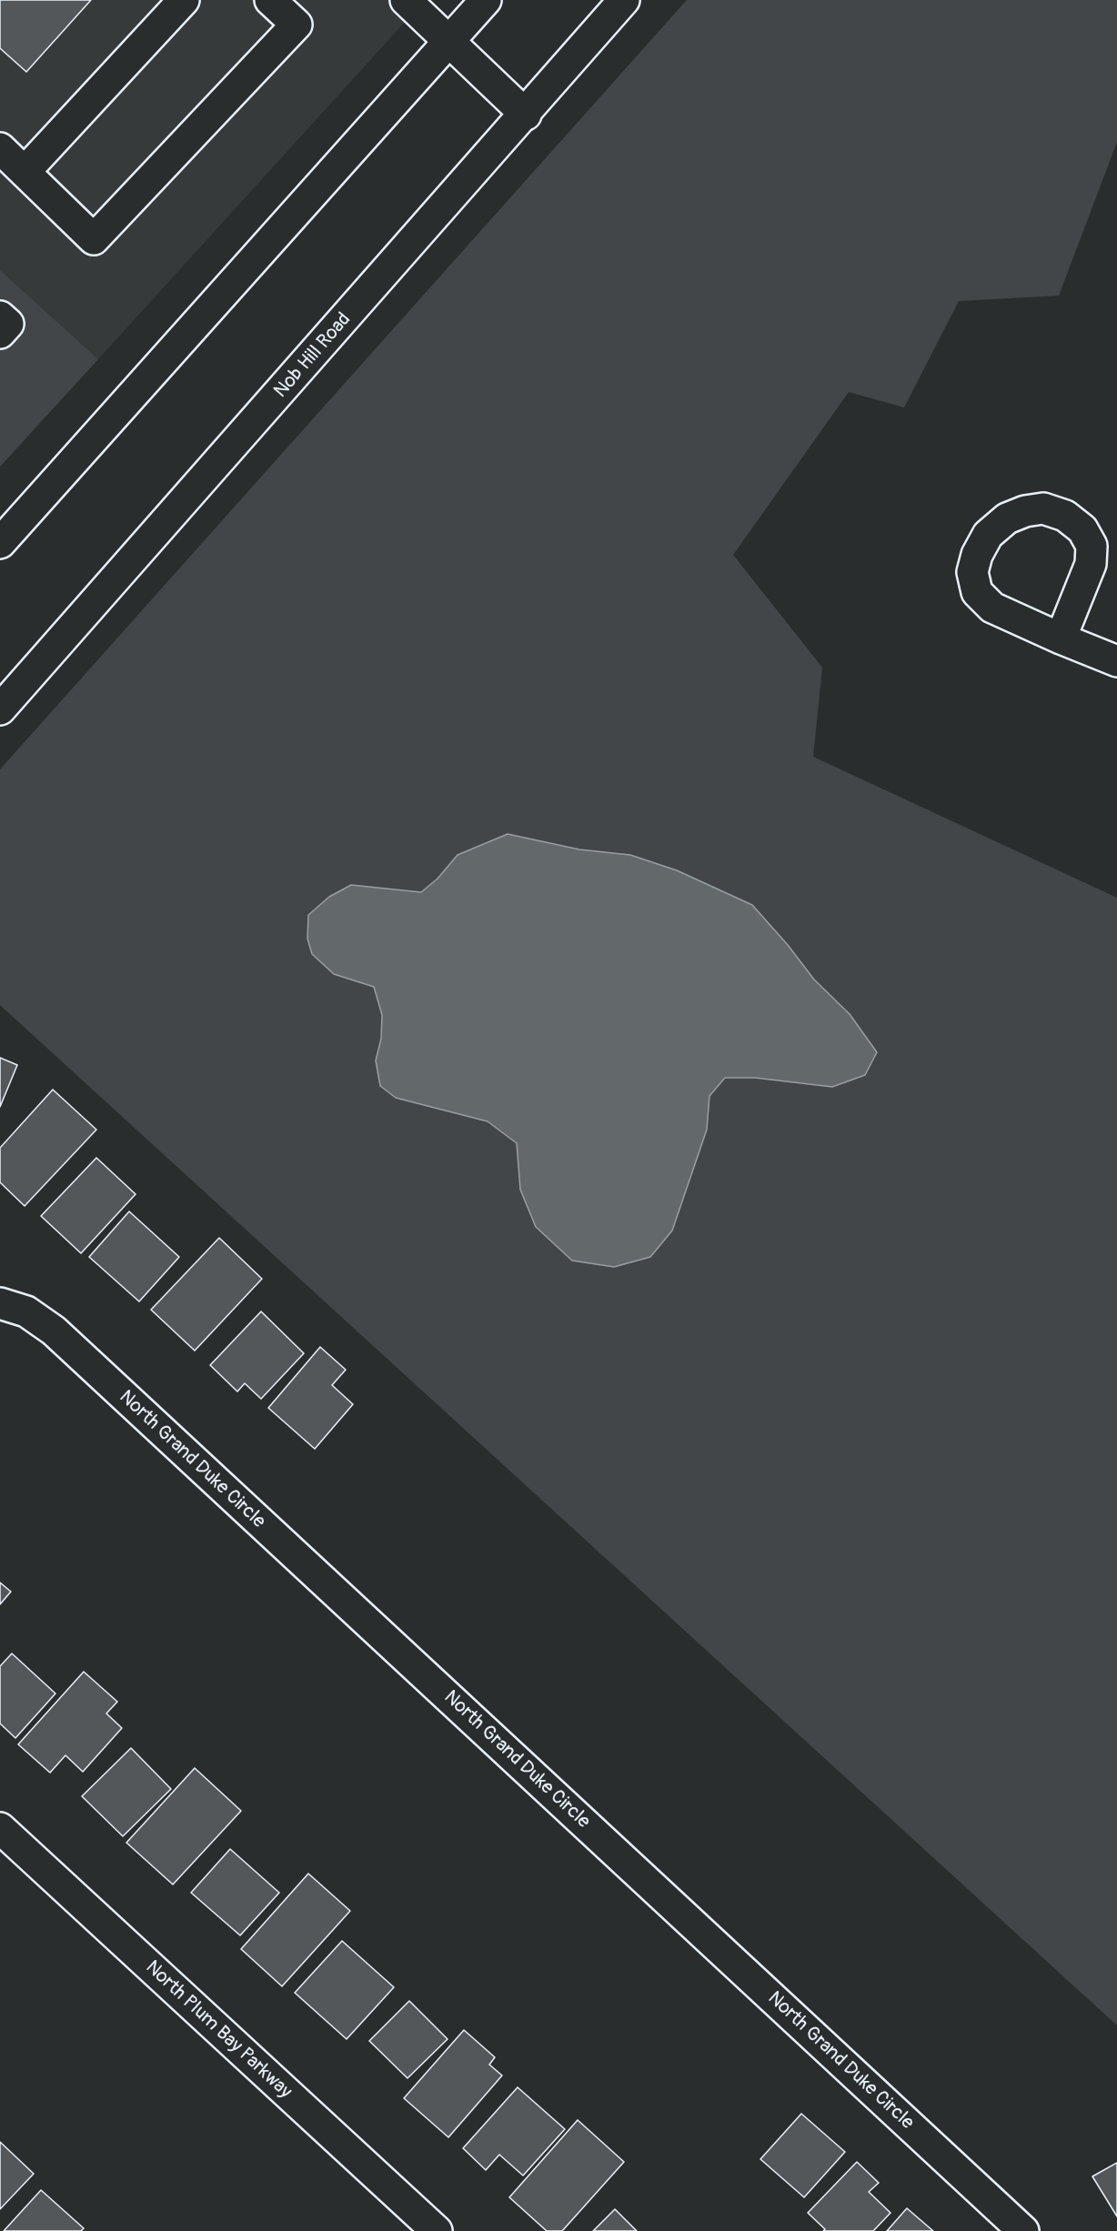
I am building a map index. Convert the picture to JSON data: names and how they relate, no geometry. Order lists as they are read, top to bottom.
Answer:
{
  "streets": {
    "street": ["Nob Hill Road", "North Grand Duke Circle", "North Plum Bay Parkway"]
  }
}
